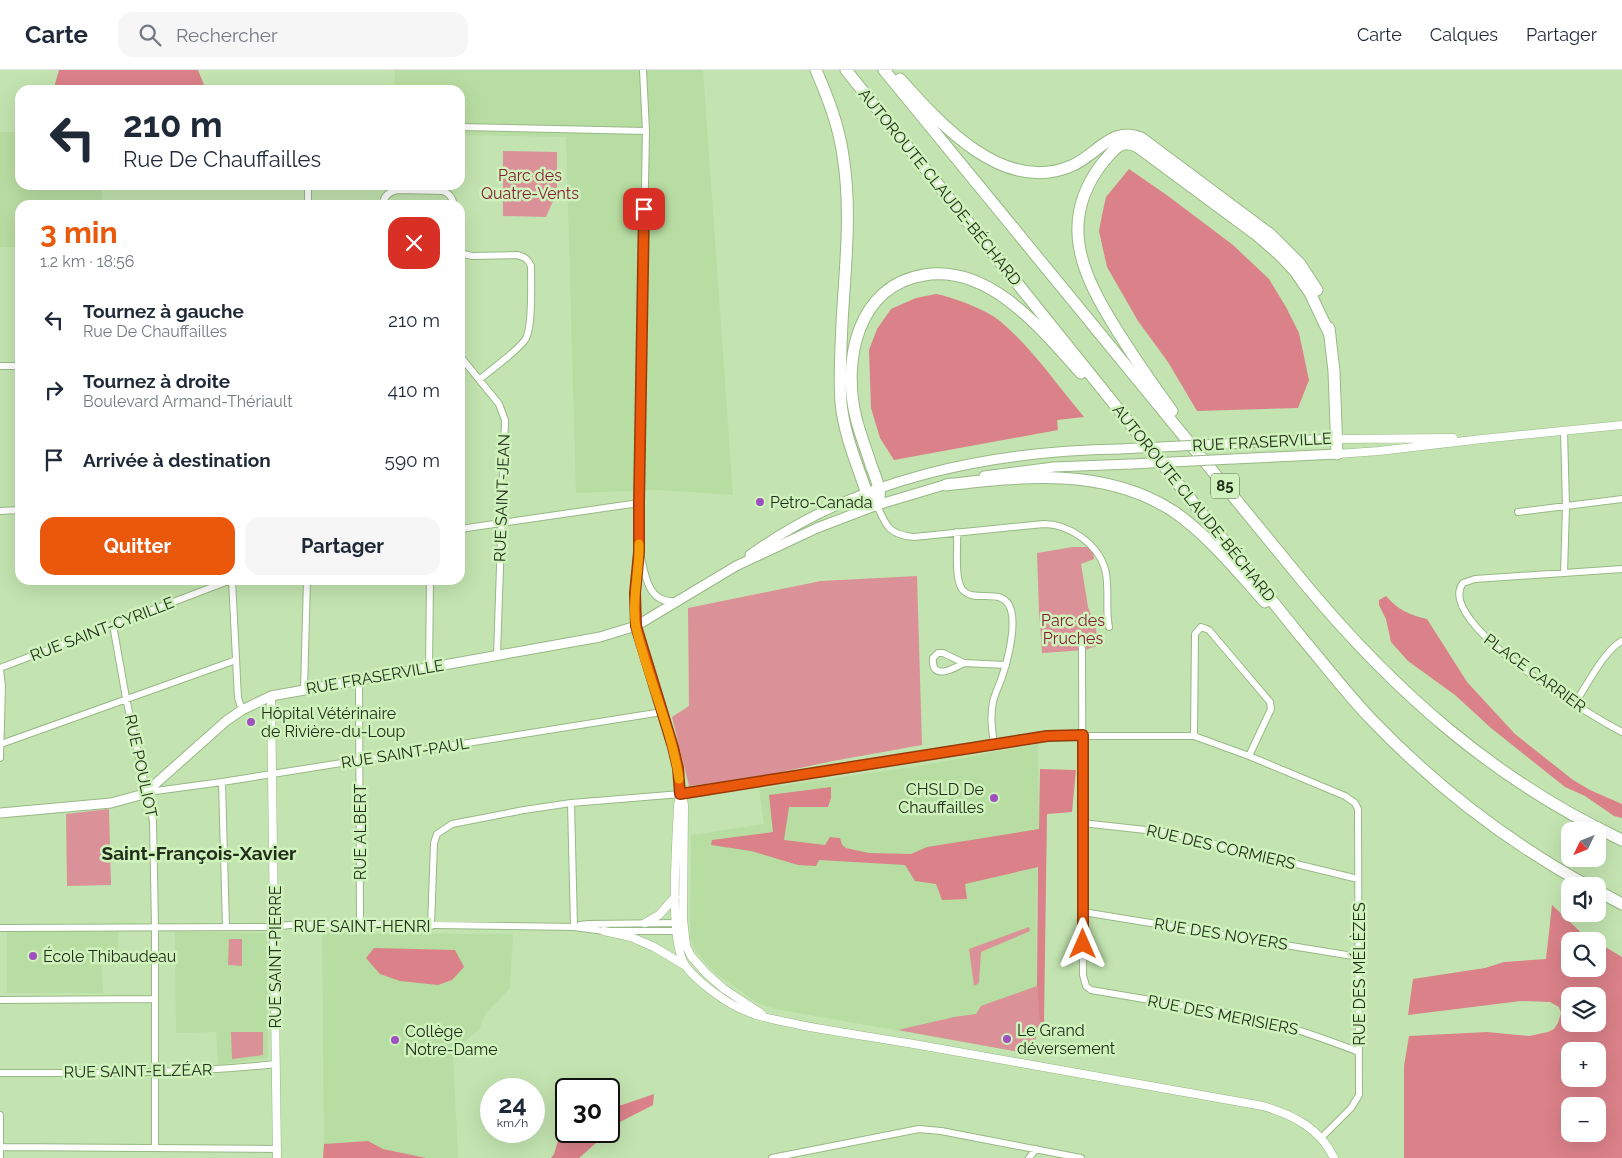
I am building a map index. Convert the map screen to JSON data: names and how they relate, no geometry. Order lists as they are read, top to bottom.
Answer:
{
  "streets": {
    "highway": ["AUTOROUTE CLAUDE-BÉCHARD", "85"],
    "main road": ["RUE FRASERVILLE"],
    "street": [
      "RUE SAINT-JEAN",
      "RUE SAINT-CYRILLE",
      "PLACE CARRIER",
      "RUE SAINT-PAUL",
      "RUE POULIOT",
      "RUE ALBERT",
      "RUE DES CORMIERS",
      "RUE SAINT-HENRI",
      "RUE DES NOYERS",
      "RUE SAINT-PIERRE",
      "RUE DES MÉLÈZES",
      "RUE DES MERISIERS",
      "RUE SAINT-ELZÉAR"
    ]
  },
  "crossings": [
    ["RUE FRASERVILLE", "RUE SAINT-JEAN"],
    ["RUE FRASERVILLE", "RUE SAINT-PAUL"],
    ["RUE FRASERVILLE", "RUE POULIOT"],
    ["RUE FRASERVILLE", "RUE ALBERT"],
    ["RUE FRASERVILLE", "RUE SAINT-PIERRE"],
    ["RUE SAINT-CYRILLE", "RUE POULIOT"],
    ["RUE SAINT-PAUL", "RUE POULIOT"],
    ["RUE SAINT-PAUL", "RUE ALBERT"],
    ["RUE SAINT-PAUL", "RUE SAINT-PIERRE"],
    ["RUE POULIOT", "RUE SAINT-HENRI"],
    ["RUE POULIOT", "RUE SAINT-ELZÉAR"],
    ["RUE ALBERT", "RUE SAINT-HENRI"],
    ["RUE DES CORMIERS", "RUE DES MÉLÈZES"],
    ["RUE SAINT-HENRI", "RUE SAINT-PIERRE"],
    ["RUE DES NOYERS", "RUE DES MÉLÈZES"],
    ["RUE DES NOYERS", "RUE DES MERISIERS"],
    ["RUE SAINT-PIERRE", "RUE SAINT-ELZÉAR"],
    ["RUE DES MÉLÈZES", "RUE DES MERISIERS"]
  ],
  "districts": ["Saint-François-Xavier"],
  "parks": ["Parc des Quatre-Vents", "Parc des Pruches"],
  "places": [
    "Petro-Canada",
    "Hôpital Vétérinaire de Rivière-du-Loup",
    "CHSLD De Chauffailles",
    "École Thibaudeau",
    "Le Grand déversement",
    "Collège Notre-Dame"
  ],
  "north": "bottom left",
  "page": {
    "header": "Carte",
    "search": "Rechercher",
    "nav": ["Carte", "Calques", "Partager"],
    "turn": ["210 m", "Rue De Chauffailles"],
    "heading": ["3 min", "1.2 km · 18:56"],
    "list": [
      {
        "name": "Tournez à gauche",
        "note": "Rue De Chauffailles",
        "value": "210 m"
      },
      {
        "name": "Tournez à droite",
        "note": "Boulevard Armand-Thériault",
        "value": "410 m"
      },
      {
        "name": "Arrivée à destination",
        "value": "590 m"
      }
    ],
    "buttons": ["Quitter", "Partager"],
    "map_buttons": ["+", "−"],
    "speed": "24 km/h",
    "limit": "30"
  }
}
